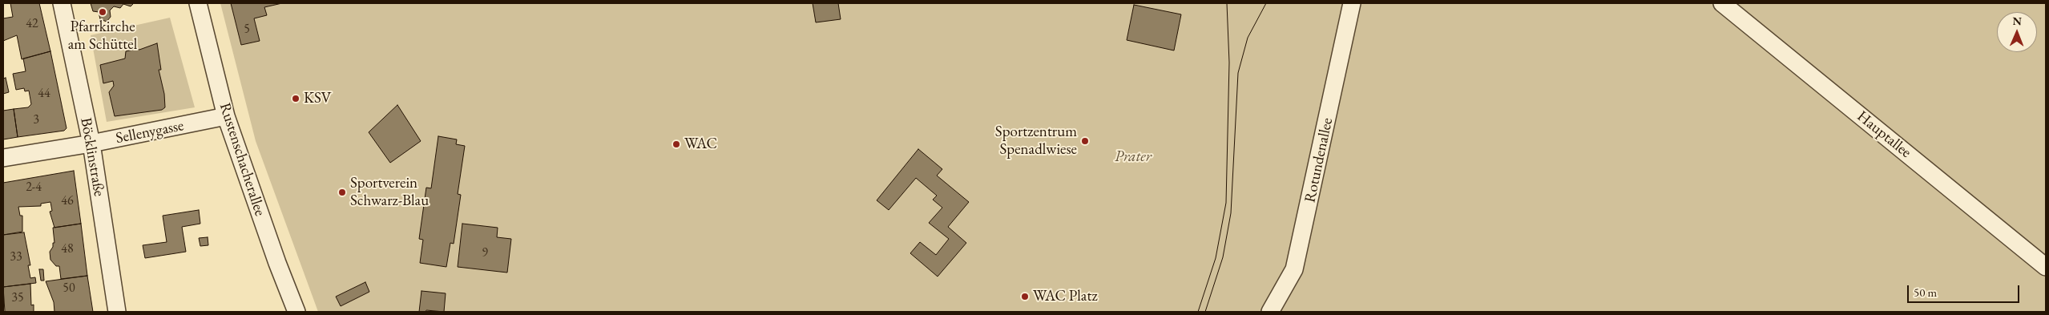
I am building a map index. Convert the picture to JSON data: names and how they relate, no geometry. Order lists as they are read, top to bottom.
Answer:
{
  "streets": {
    "street": [
      "Sellenygasse",
      "Hauptallee",
      "Böcklinstraße",
      "Rustenschacherallee",
      "Rotundenallee"
    ]
  },
  "crossings": [
    ["Sellenygasse", "Böcklinstraße"],
    ["Sellenygasse", "Rustenschacherallee"]
  ],
  "parks": ["Prater"],
  "places": [
    "Pfarrkirche am Schüttel",
    "KSV",
    "Sportzentrum Spenadlwiese",
    "WAC",
    "Sportverein Schwarz-Blau",
    "WAC Platz"
  ],
  "house_numbers": [
    "42",
    "5",
    "44",
    "3",
    "2-4",
    "46",
    "48",
    "9",
    "33",
    "50",
    "35"
  ],
  "scale_bar": "50 m",
  "north": "top"
}
